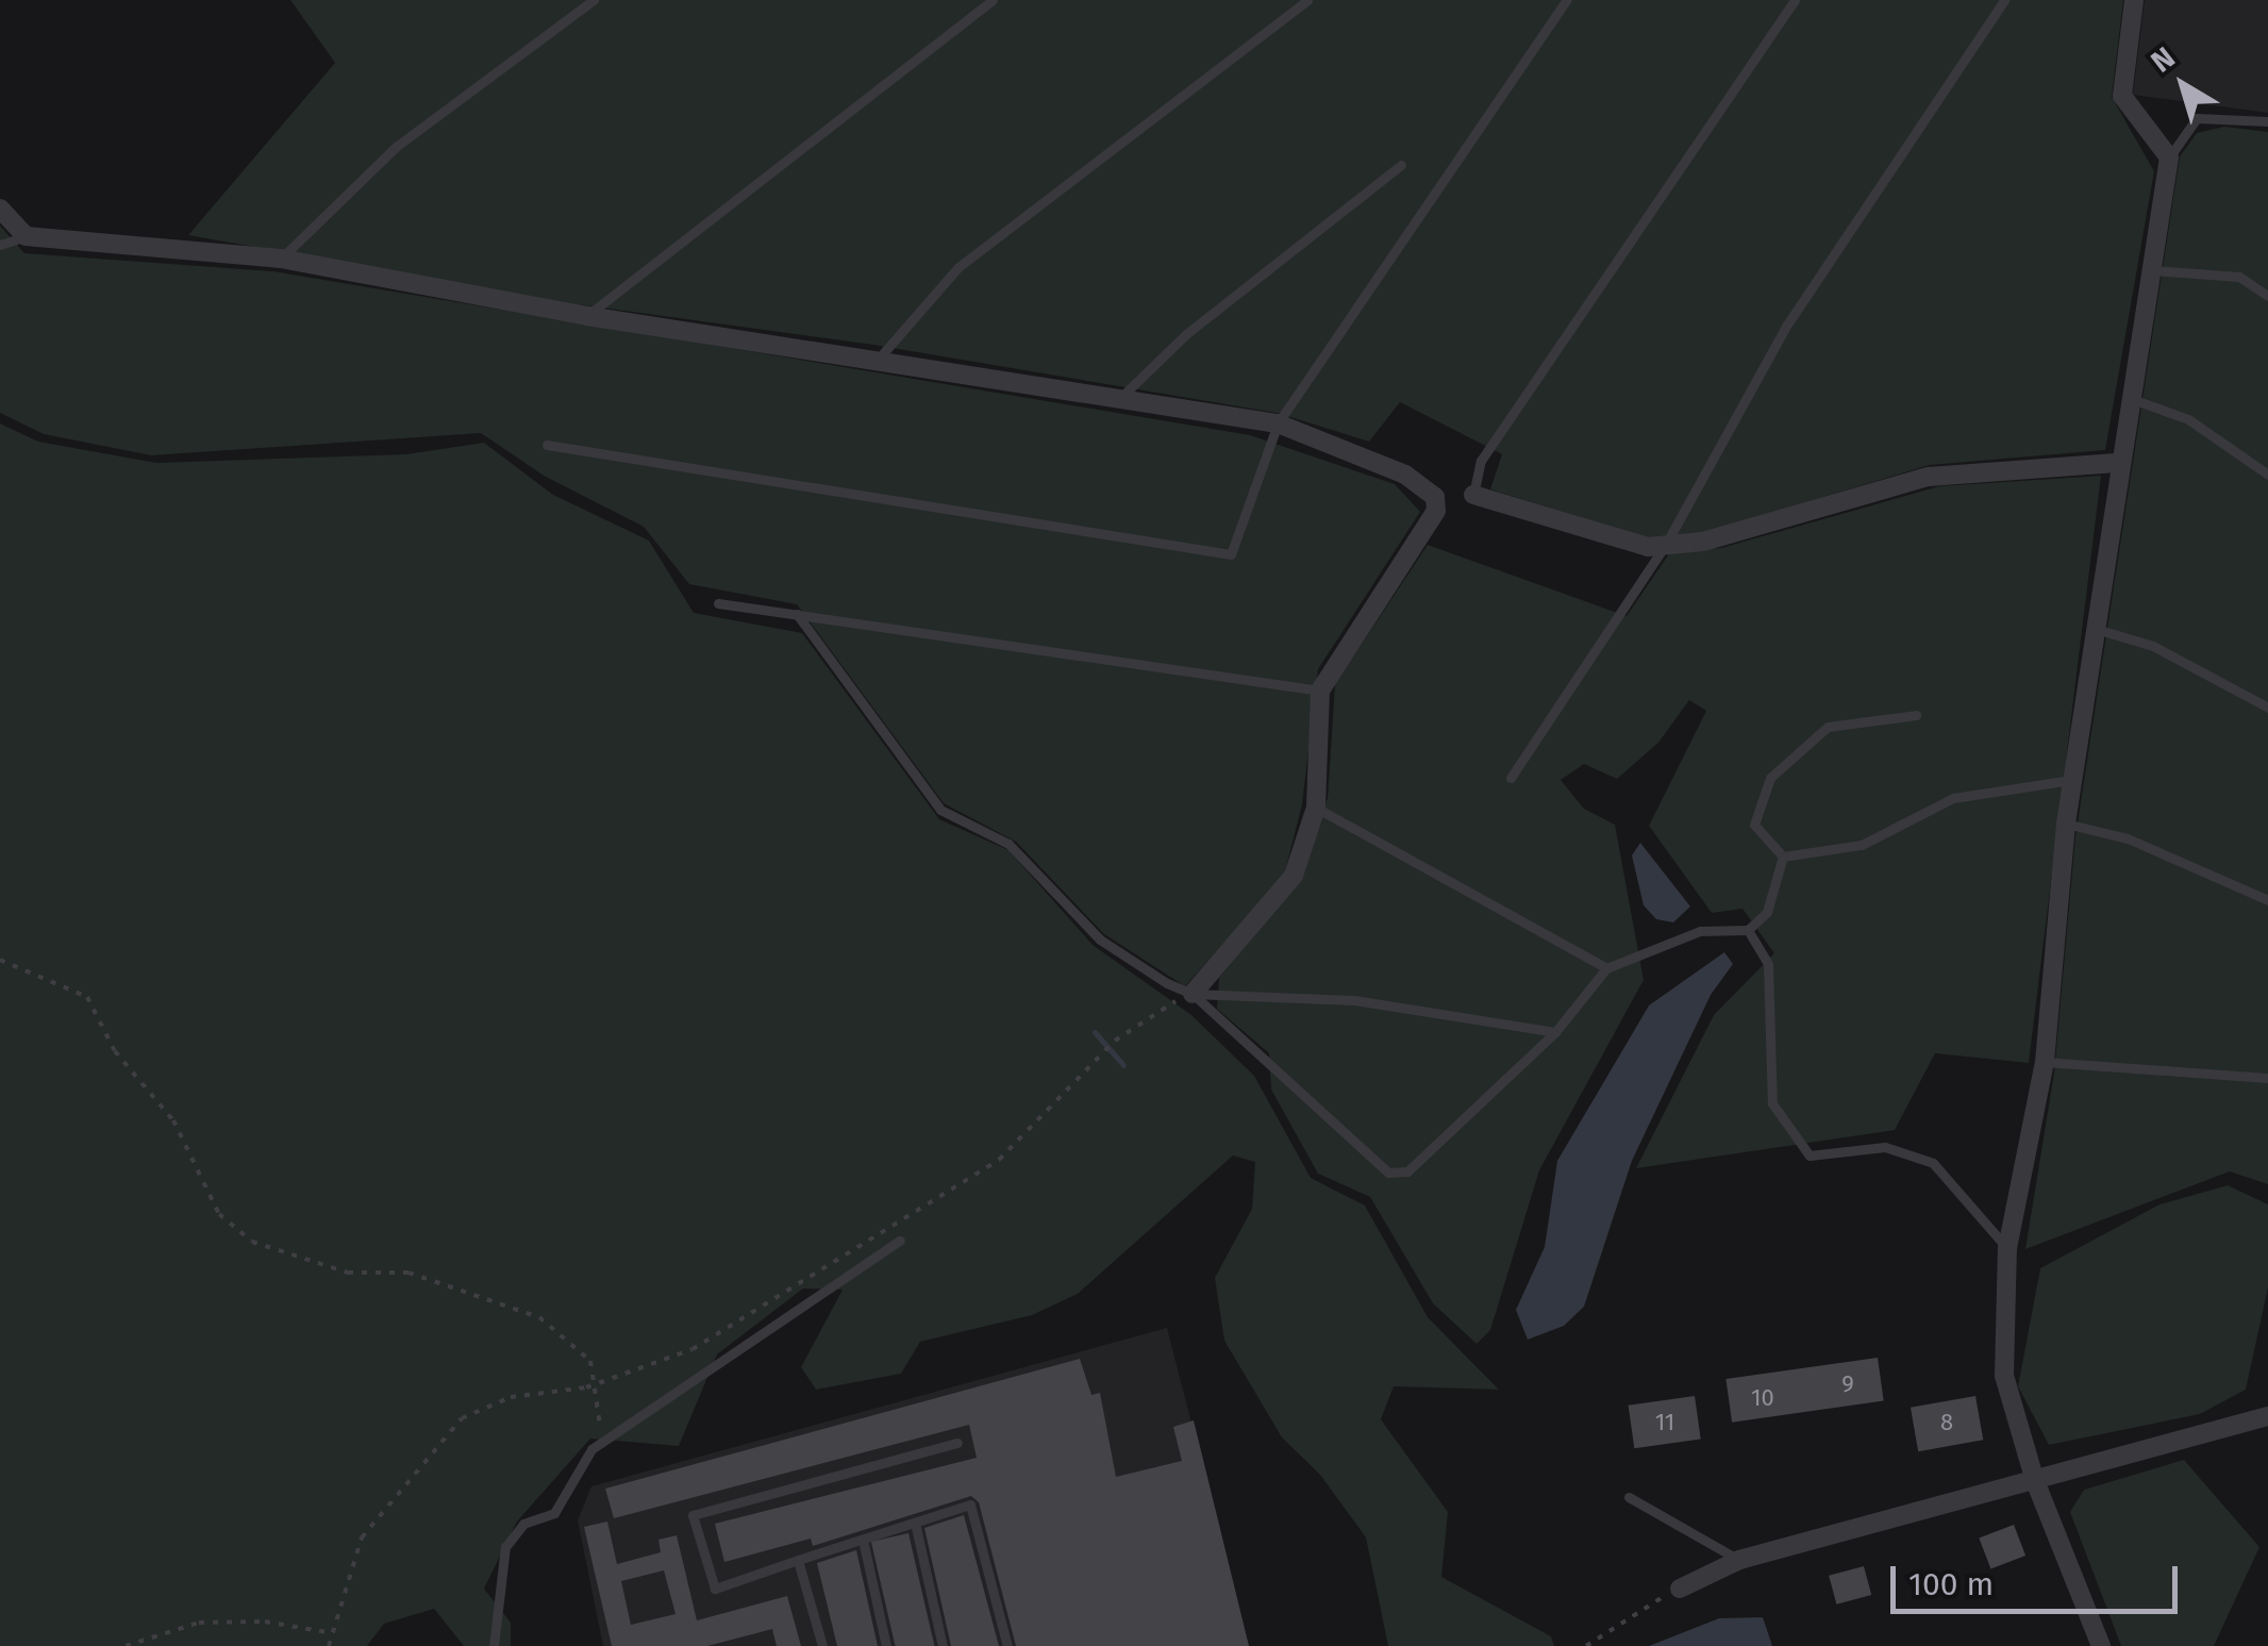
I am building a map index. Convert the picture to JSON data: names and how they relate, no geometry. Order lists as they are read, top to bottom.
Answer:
{
  "house_numbers": [
    "9",
    "10",
    "11",
    "8"
  ],
  "scale_bar": "100 m",
  "north": "top left"
}
